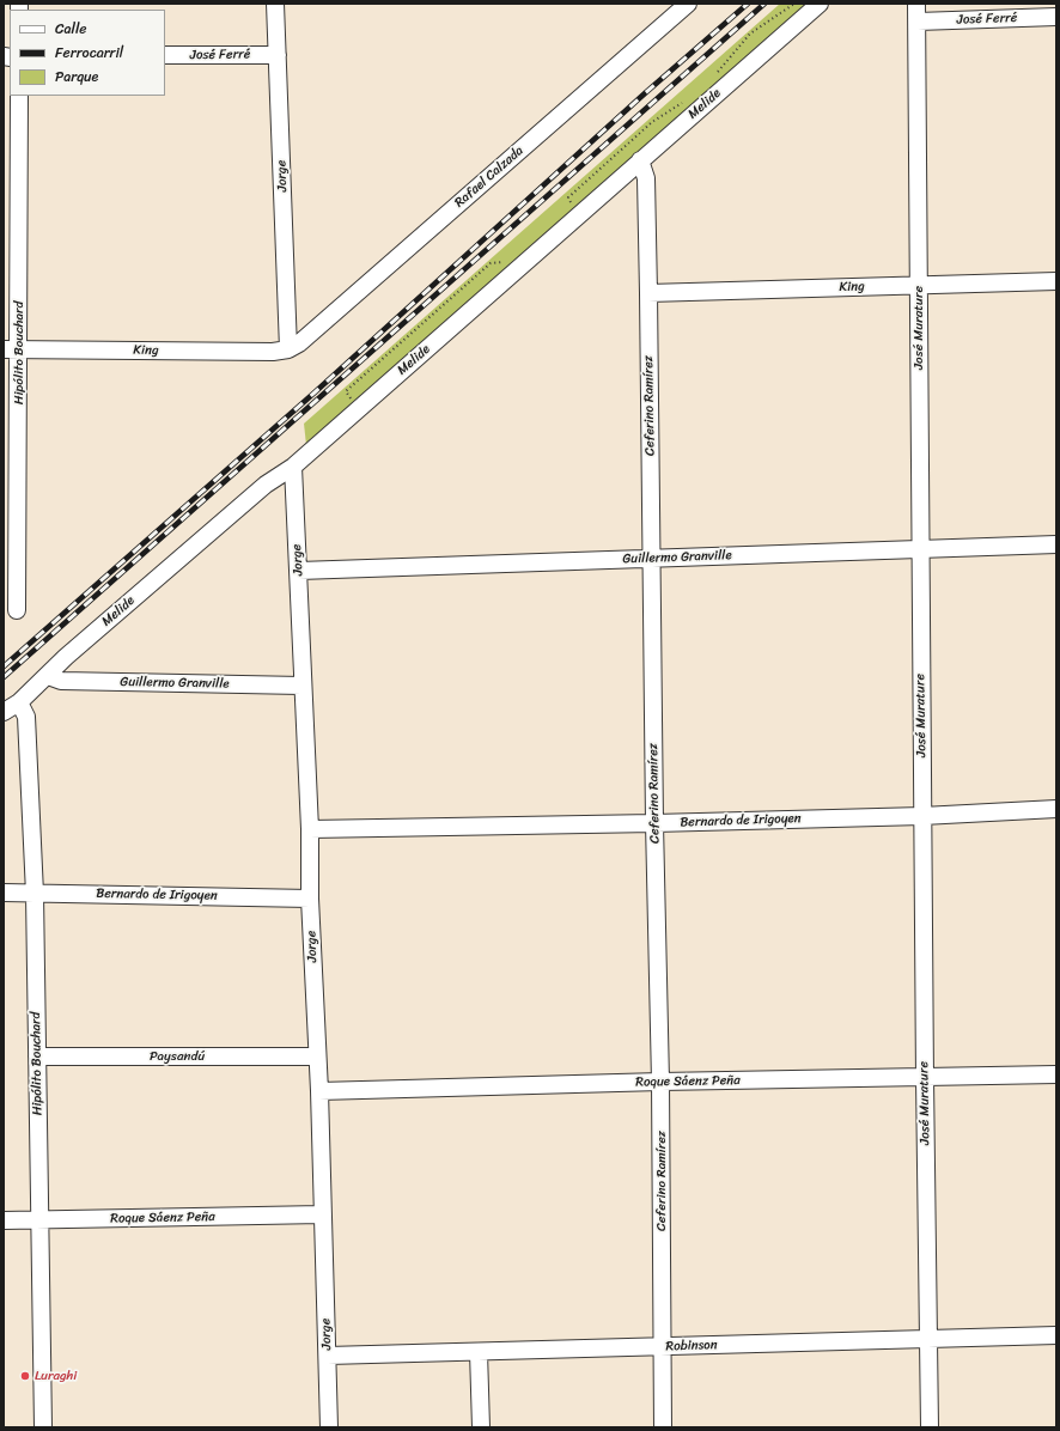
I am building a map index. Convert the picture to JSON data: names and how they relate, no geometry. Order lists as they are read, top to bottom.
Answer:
{
  "streets": {
    "street": [
      "José Ferré",
      "Melide",
      "Jorge",
      "Rafael Calzada",
      "King",
      "José Murature",
      "Hipólito Bouchard",
      "Ceferino Ramírez",
      "Guillermo Granville",
      "Bernardo de Irigoyen",
      "Paysandú",
      "Roque Sáenz Peña",
      "Robinson"
    ]
  },
  "crossings": [
    ["José Ferré", "Jorge"],
    ["José Ferré", "José Murature"],
    ["Melide", "Jorge"],
    ["Melide", "Hipólito Bouchard"],
    ["Melide", "Ceferino Ramírez"],
    ["Melide", "Guillermo Granville"],
    ["Jorge", "Rafael Calzada"],
    ["Jorge", "King"],
    ["Jorge", "Guillermo Granville"],
    ["Jorge", "Bernardo de Irigoyen"],
    ["Jorge", "Paysandú"],
    ["Jorge", "Roque Sáenz Peña"],
    ["Jorge", "Robinson"],
    ["Rafael Calzada", "King"],
    ["King", "José Murature"],
    ["King", "Hipólito Bouchard"],
    ["King", "Ceferino Ramírez"],
    ["José Murature", "Guillermo Granville"],
    ["José Murature", "Bernardo de Irigoyen"],
    ["José Murature", "Roque Sáenz Peña"],
    ["José Murature", "Robinson"],
    ["Hipólito Bouchard", "Bernardo de Irigoyen"],
    ["Hipólito Bouchard", "Paysandú"],
    ["Hipólito Bouchard", "Roque Sáenz Peña"],
    ["Ceferino Ramírez", "Guillermo Granville"],
    ["Ceferino Ramírez", "Bernardo de Irigoyen"],
    ["Ceferino Ramírez", "Roque Sáenz Peña"],
    ["Ceferino Ramírez", "Robinson"]
  ],
  "places": ["Luraghi"],
  "legend": ["Calle", "Ferrocarril", "Parque"]
}
